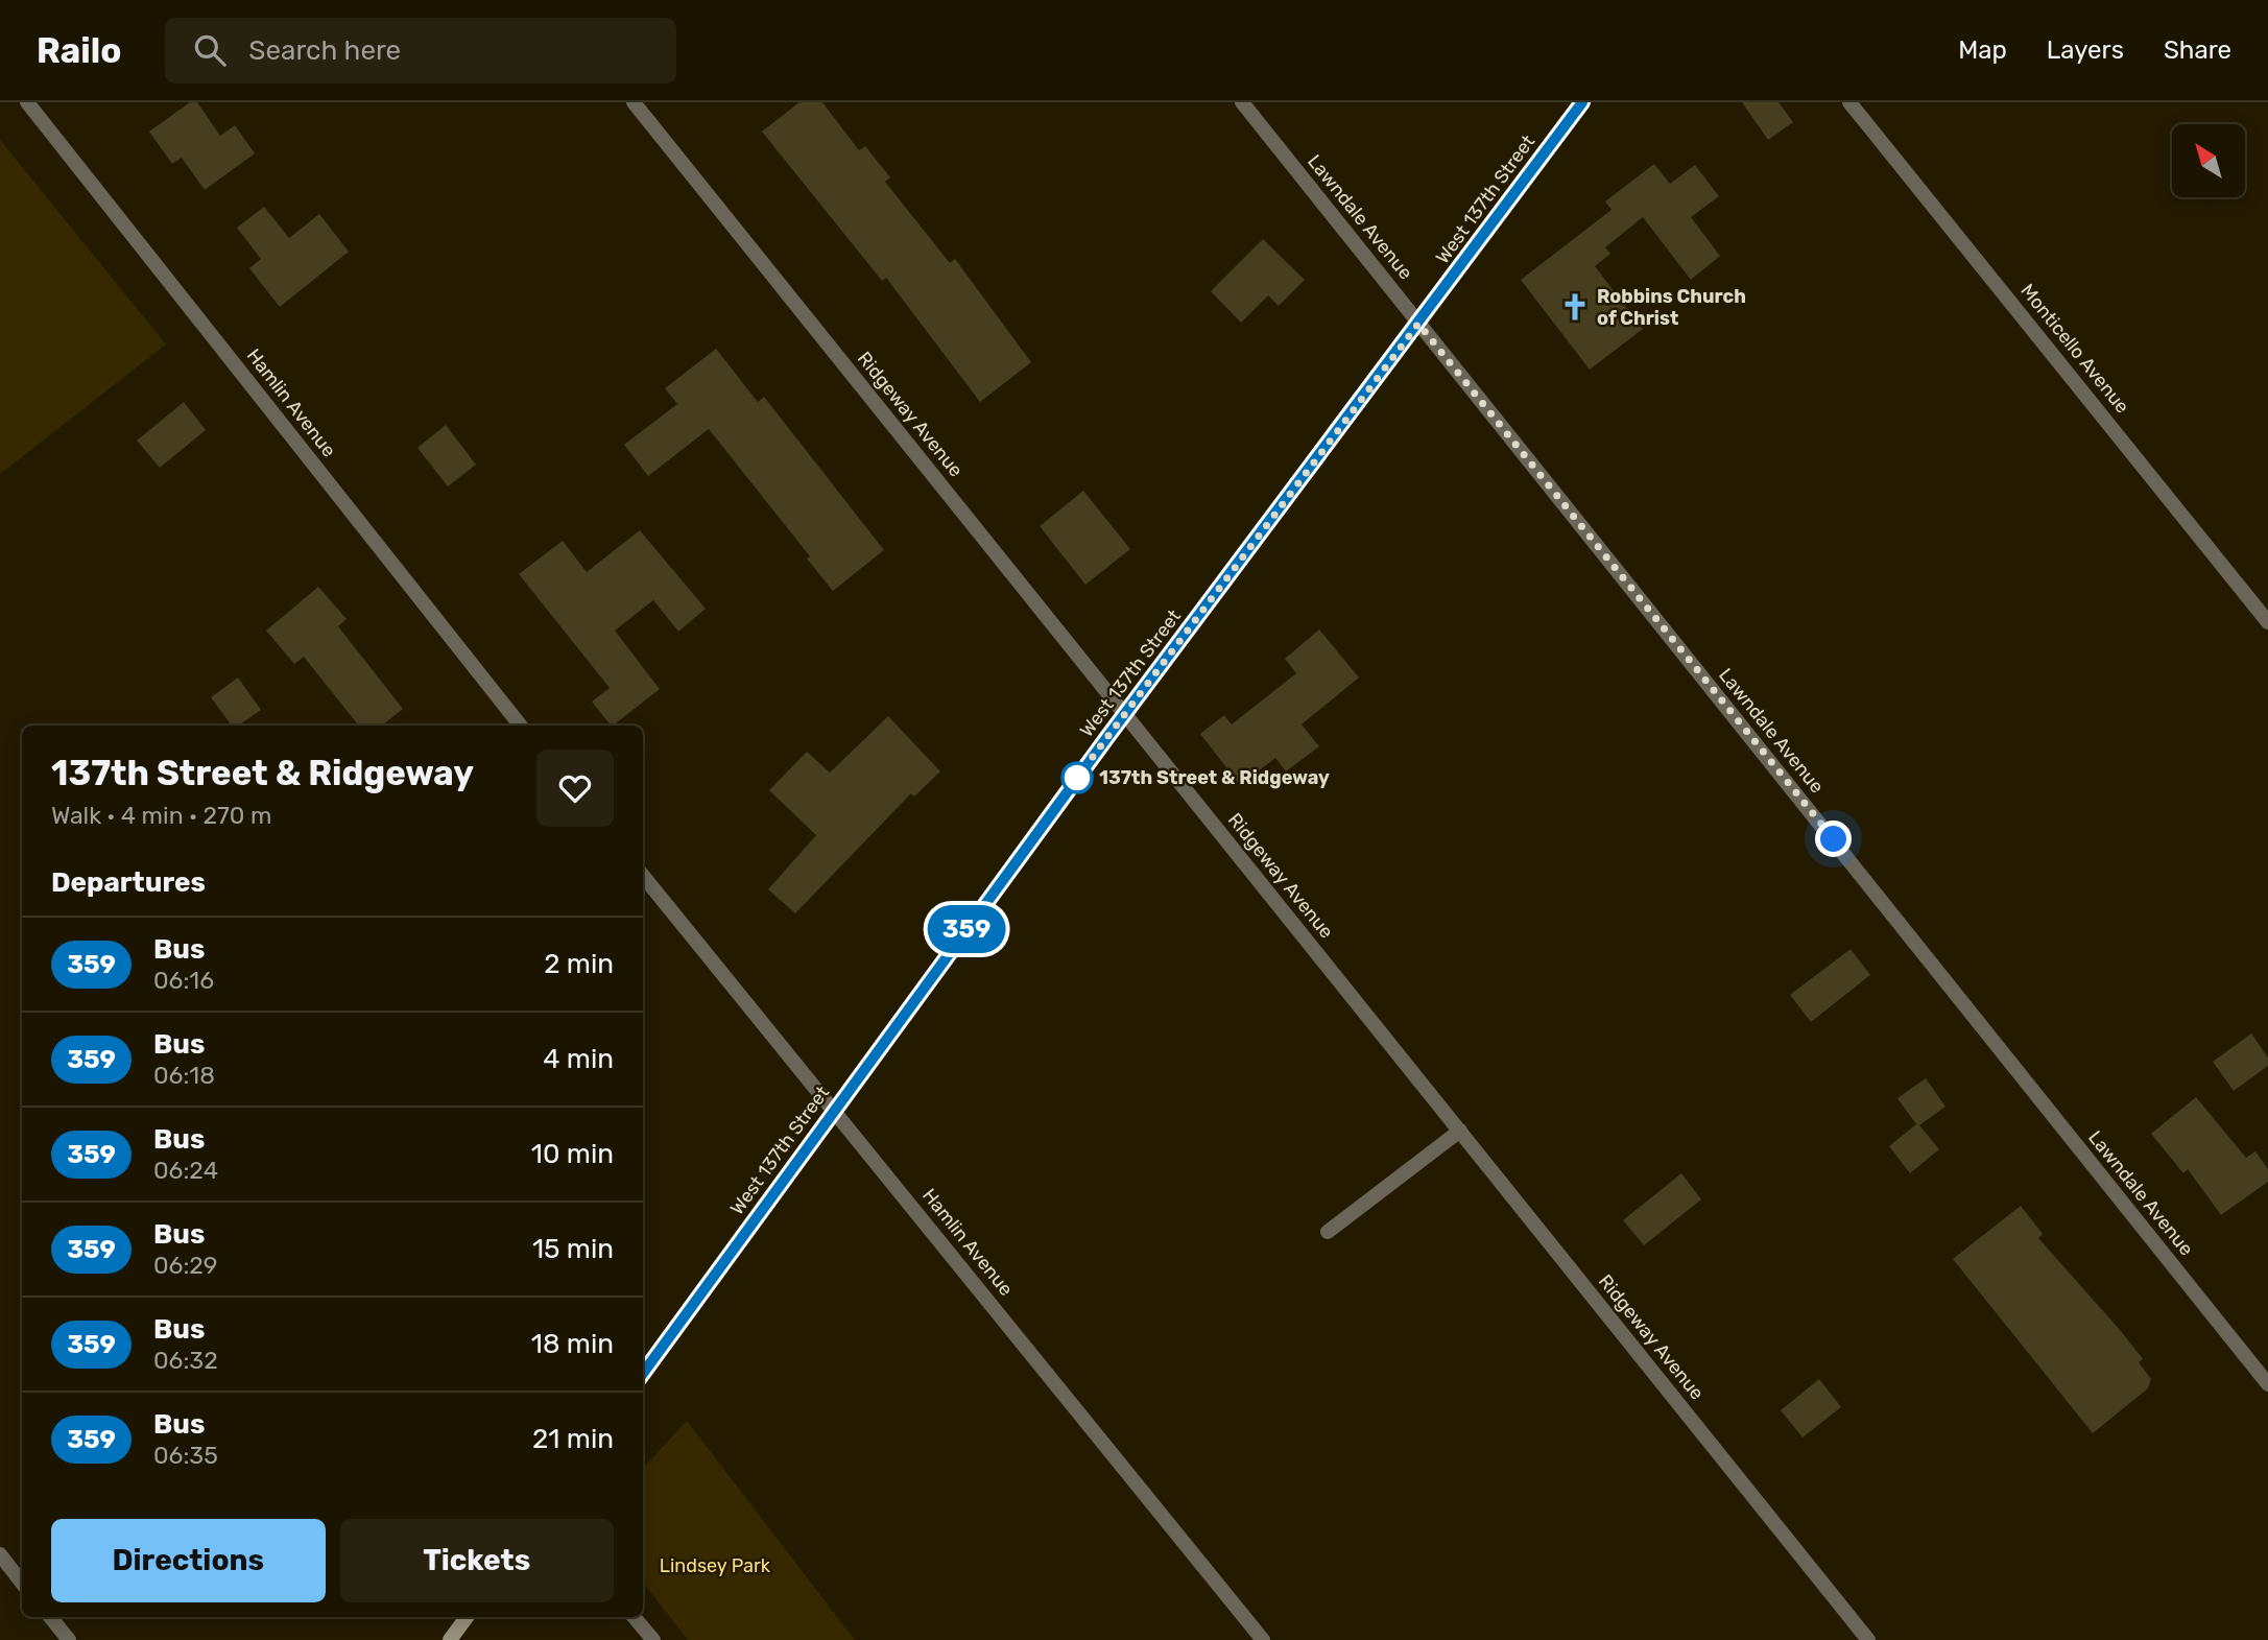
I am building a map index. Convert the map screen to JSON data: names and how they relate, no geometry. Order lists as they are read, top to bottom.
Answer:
{
  "streets": {
    "main road": ["West 137th Street"],
    "street": [
      "Lawndale Avenue",
      "Monticello Avenue",
      "Hamlin Avenue",
      "Ridgeway Avenue"
    ]
  },
  "crossings": [
    ["West 137th Street", "Lawndale Avenue"],
    ["West 137th Street", "Hamlin Avenue"],
    ["West 137th Street", "Ridgeway Avenue"]
  ],
  "parks": ["Lindsey Park"],
  "places": {
    "church": ["Robbins Church of Christ"],
    "other": ["137th Street & Ridgeway"]
  },
  "lines": ["bus line 359"],
  "north": "top left",
  "page": {
    "header": "Railo",
    "search": "Search here",
    "nav": ["Map", "Layers", "Share"],
    "on_map": "359",
    "heading": [
      ["137th Street & Ridgeway", "Walk · 4 min · 270 m"],
      "Departures"
    ],
    "list": [
      {
        "mark": "359",
        "name": "Bus",
        "note": "06:16",
        "value": "2 min"
      },
      {
        "mark": "359",
        "name": "Bus",
        "note": "06:18",
        "value": "4 min"
      },
      {
        "mark": "359",
        "name": "Bus",
        "note": "06:24",
        "value": "10 min"
      },
      {
        "mark": "359",
        "name": "Bus",
        "note": "06:29",
        "value": "15 min"
      },
      {
        "mark": "359",
        "name": "Bus",
        "note": "06:32",
        "value": "18 min"
      },
      {
        "mark": "359",
        "name": "Bus",
        "note": "06:35",
        "value": "21 min"
      }
    ],
    "buttons": ["Directions", "Tickets"]
  }
}
